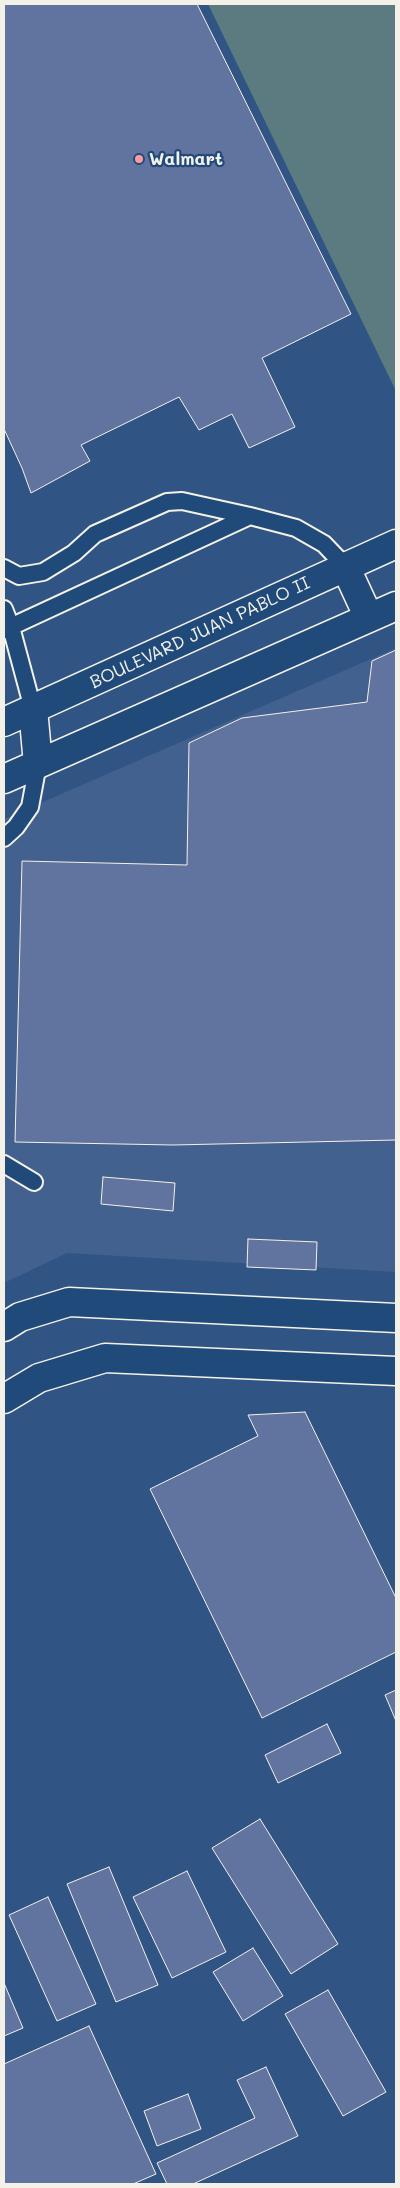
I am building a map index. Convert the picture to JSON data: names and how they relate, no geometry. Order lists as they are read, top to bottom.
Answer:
{
  "streets": {
    "street": ["BOULEVARD JUAN PABLO II"]
  },
  "places": ["Walmart"]
}
